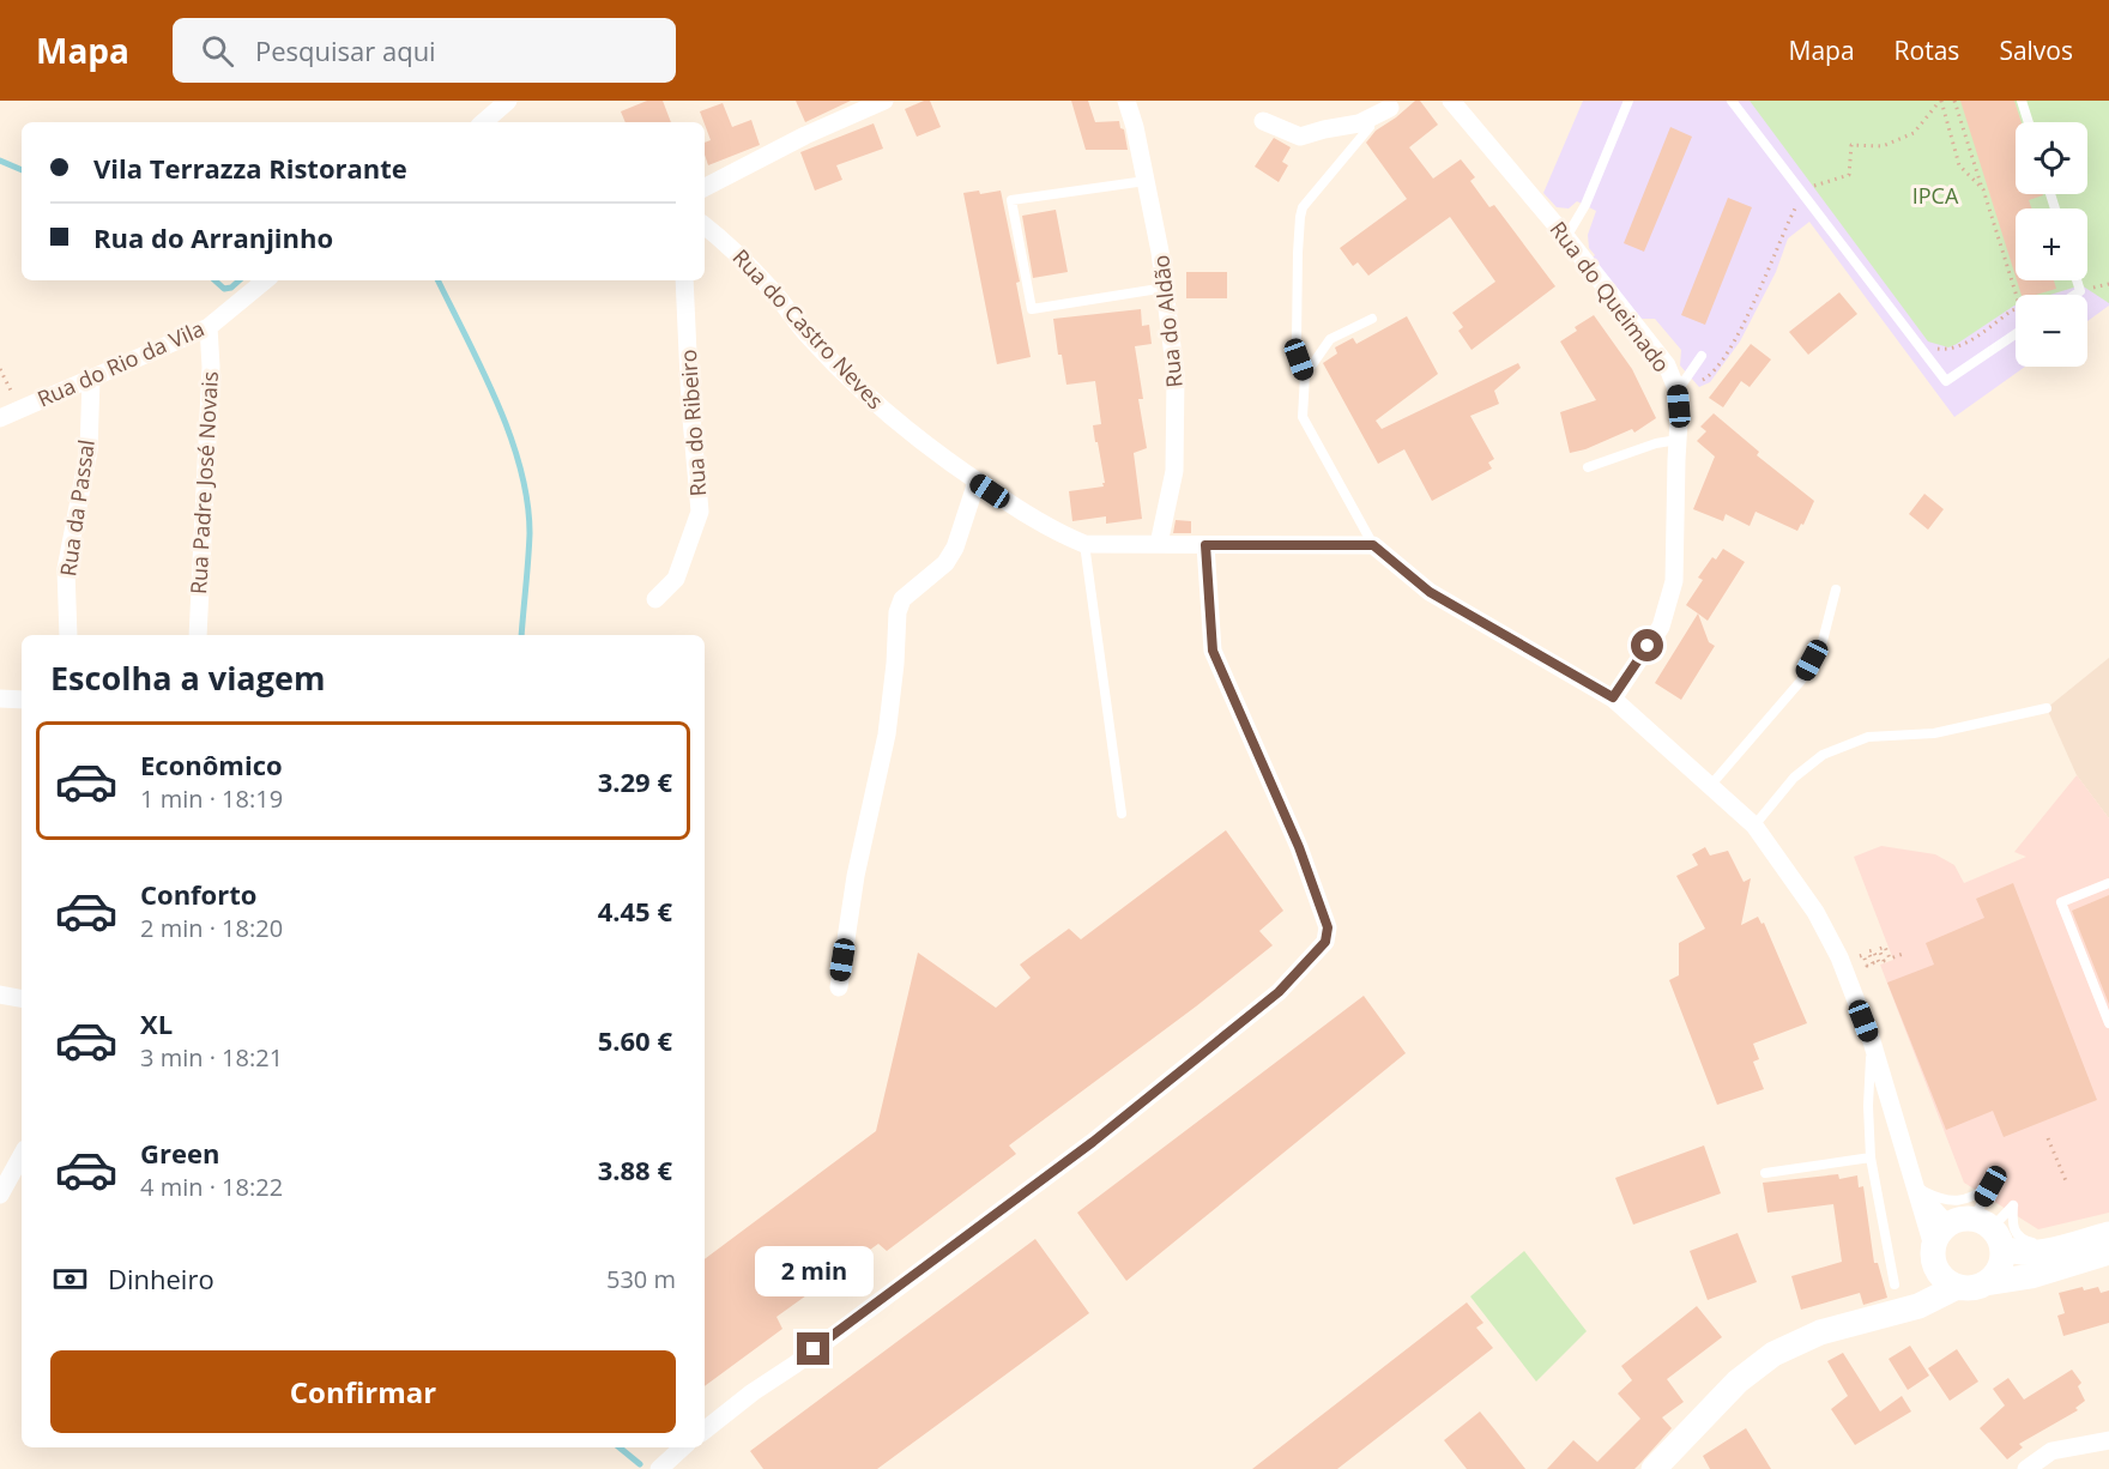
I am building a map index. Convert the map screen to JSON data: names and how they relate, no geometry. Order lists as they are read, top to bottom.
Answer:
{
  "streets": {
    "street": [
      "Rua do Queimado",
      "Rua do Aldão",
      "Rua do Castro Neves",
      "Rua do Rio da Vila",
      "Rua do Ribeiro",
      "Rua Padre José Novais",
      "Rua da Passal"
    ]
  },
  "crossings": [
    ["Rua do Aldão", "Rua do Castro Neves"],
    ["Rua do Rio da Vila", "Rua Padre José Novais"],
    ["Rua do Rio da Vila", "Rua da Passal"]
  ],
  "parks": ["IPCA"],
  "page": {
    "header": "Mapa",
    "search": "Pesquisar aqui",
    "nav": ["Mapa", "Rotas", "Salvos"],
    "map_buttons": ["+", "−"],
    "banner": ["Vila Terrazza Ristorante", "Rua do Arranjinho"],
    "heading": "Escolha a viagem",
    "list": [
      {
        "name": "Econômico",
        "note": "1 min · 18:19",
        "value": "3.29 €"
      },
      {
        "name": "Conforto",
        "note": "2 min · 18:20",
        "value": "4.45 €"
      },
      {
        "name": "XL",
        "note": "3 min · 18:21",
        "value": "5.60 €"
      },
      {
        "name": "Green",
        "note": "4 min · 18:22",
        "value": "3.88 €"
      }
    ],
    "pay": ["Dinheiro", "530 m"],
    "bubble": "2 min",
    "buttons": "Confirmar"
  }
}
